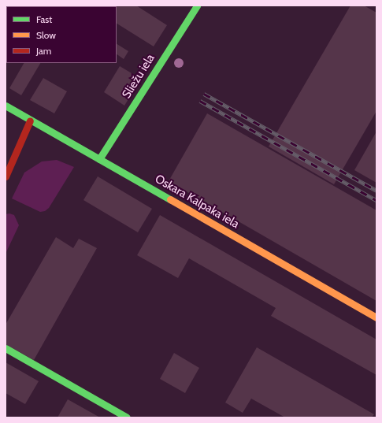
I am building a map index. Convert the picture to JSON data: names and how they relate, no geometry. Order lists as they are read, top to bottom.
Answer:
{
  "streets": {
    "main road": ["Sliežu iela", "Oskara Kalpaka iela"]
  },
  "crossings": [
    ["Sliežu iela", "Oskara Kalpaka iela"]
  ],
  "legend": ["Fast", "Slow", "Jam"]
}
